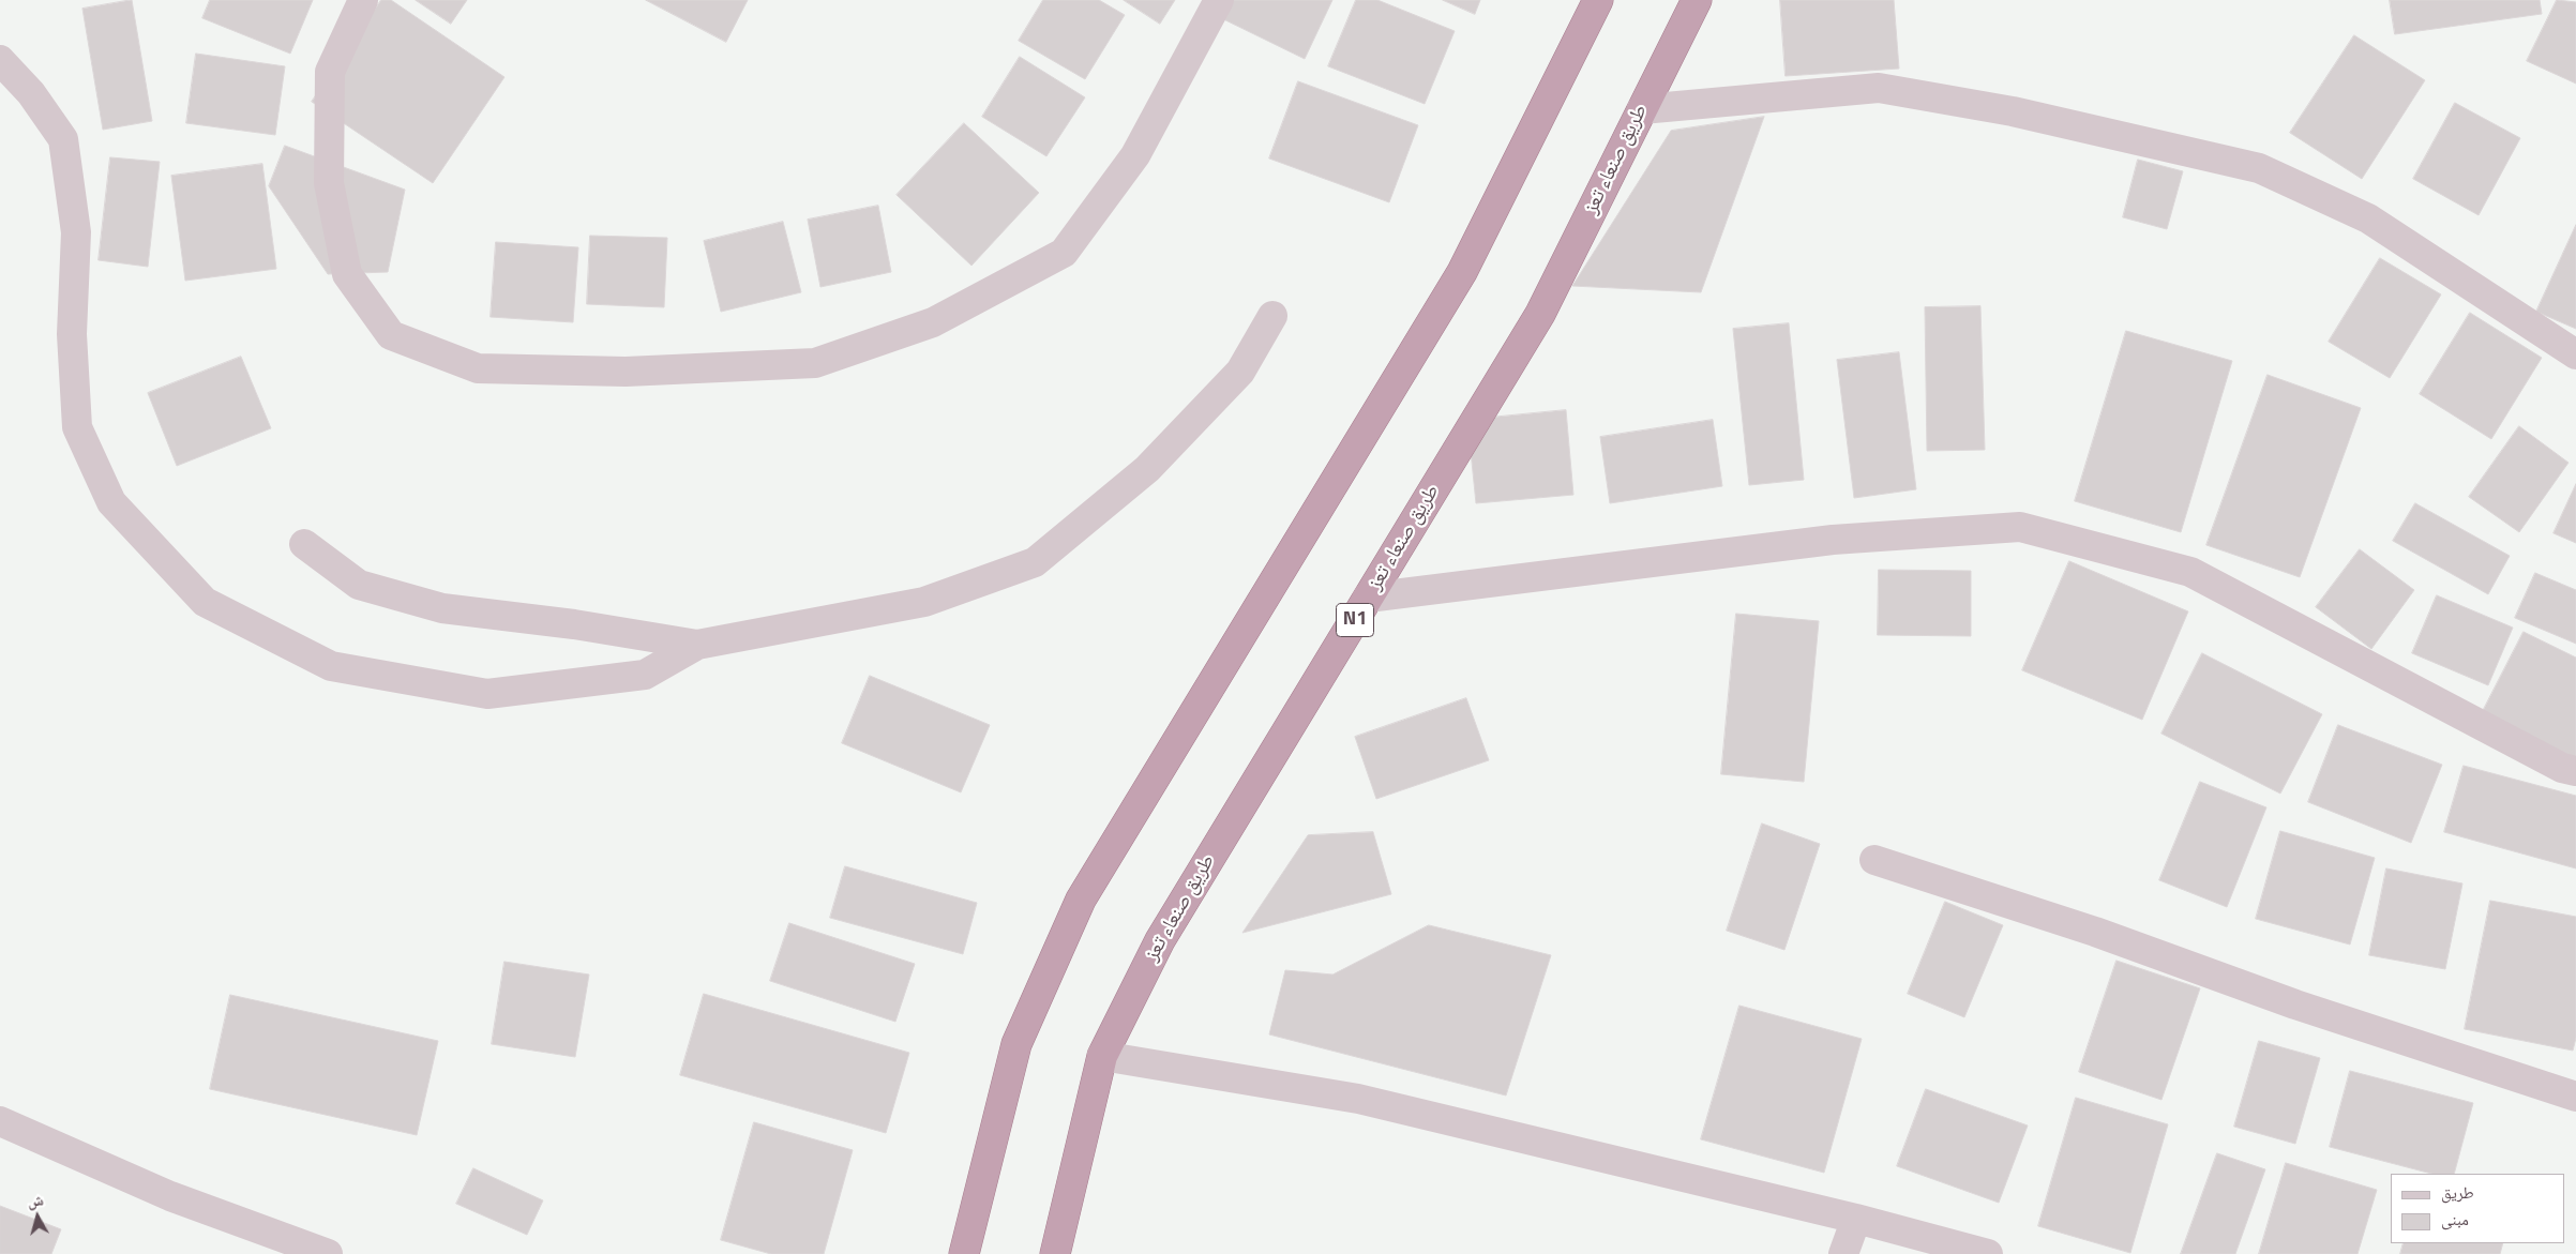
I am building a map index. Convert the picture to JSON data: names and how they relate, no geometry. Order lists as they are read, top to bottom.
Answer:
{
  "streets": {
    "highway": ["طريق صنعاء تعز", "N1"]
  },
  "legend": ["طريق", "مبنى"],
  "north": "top"
}
